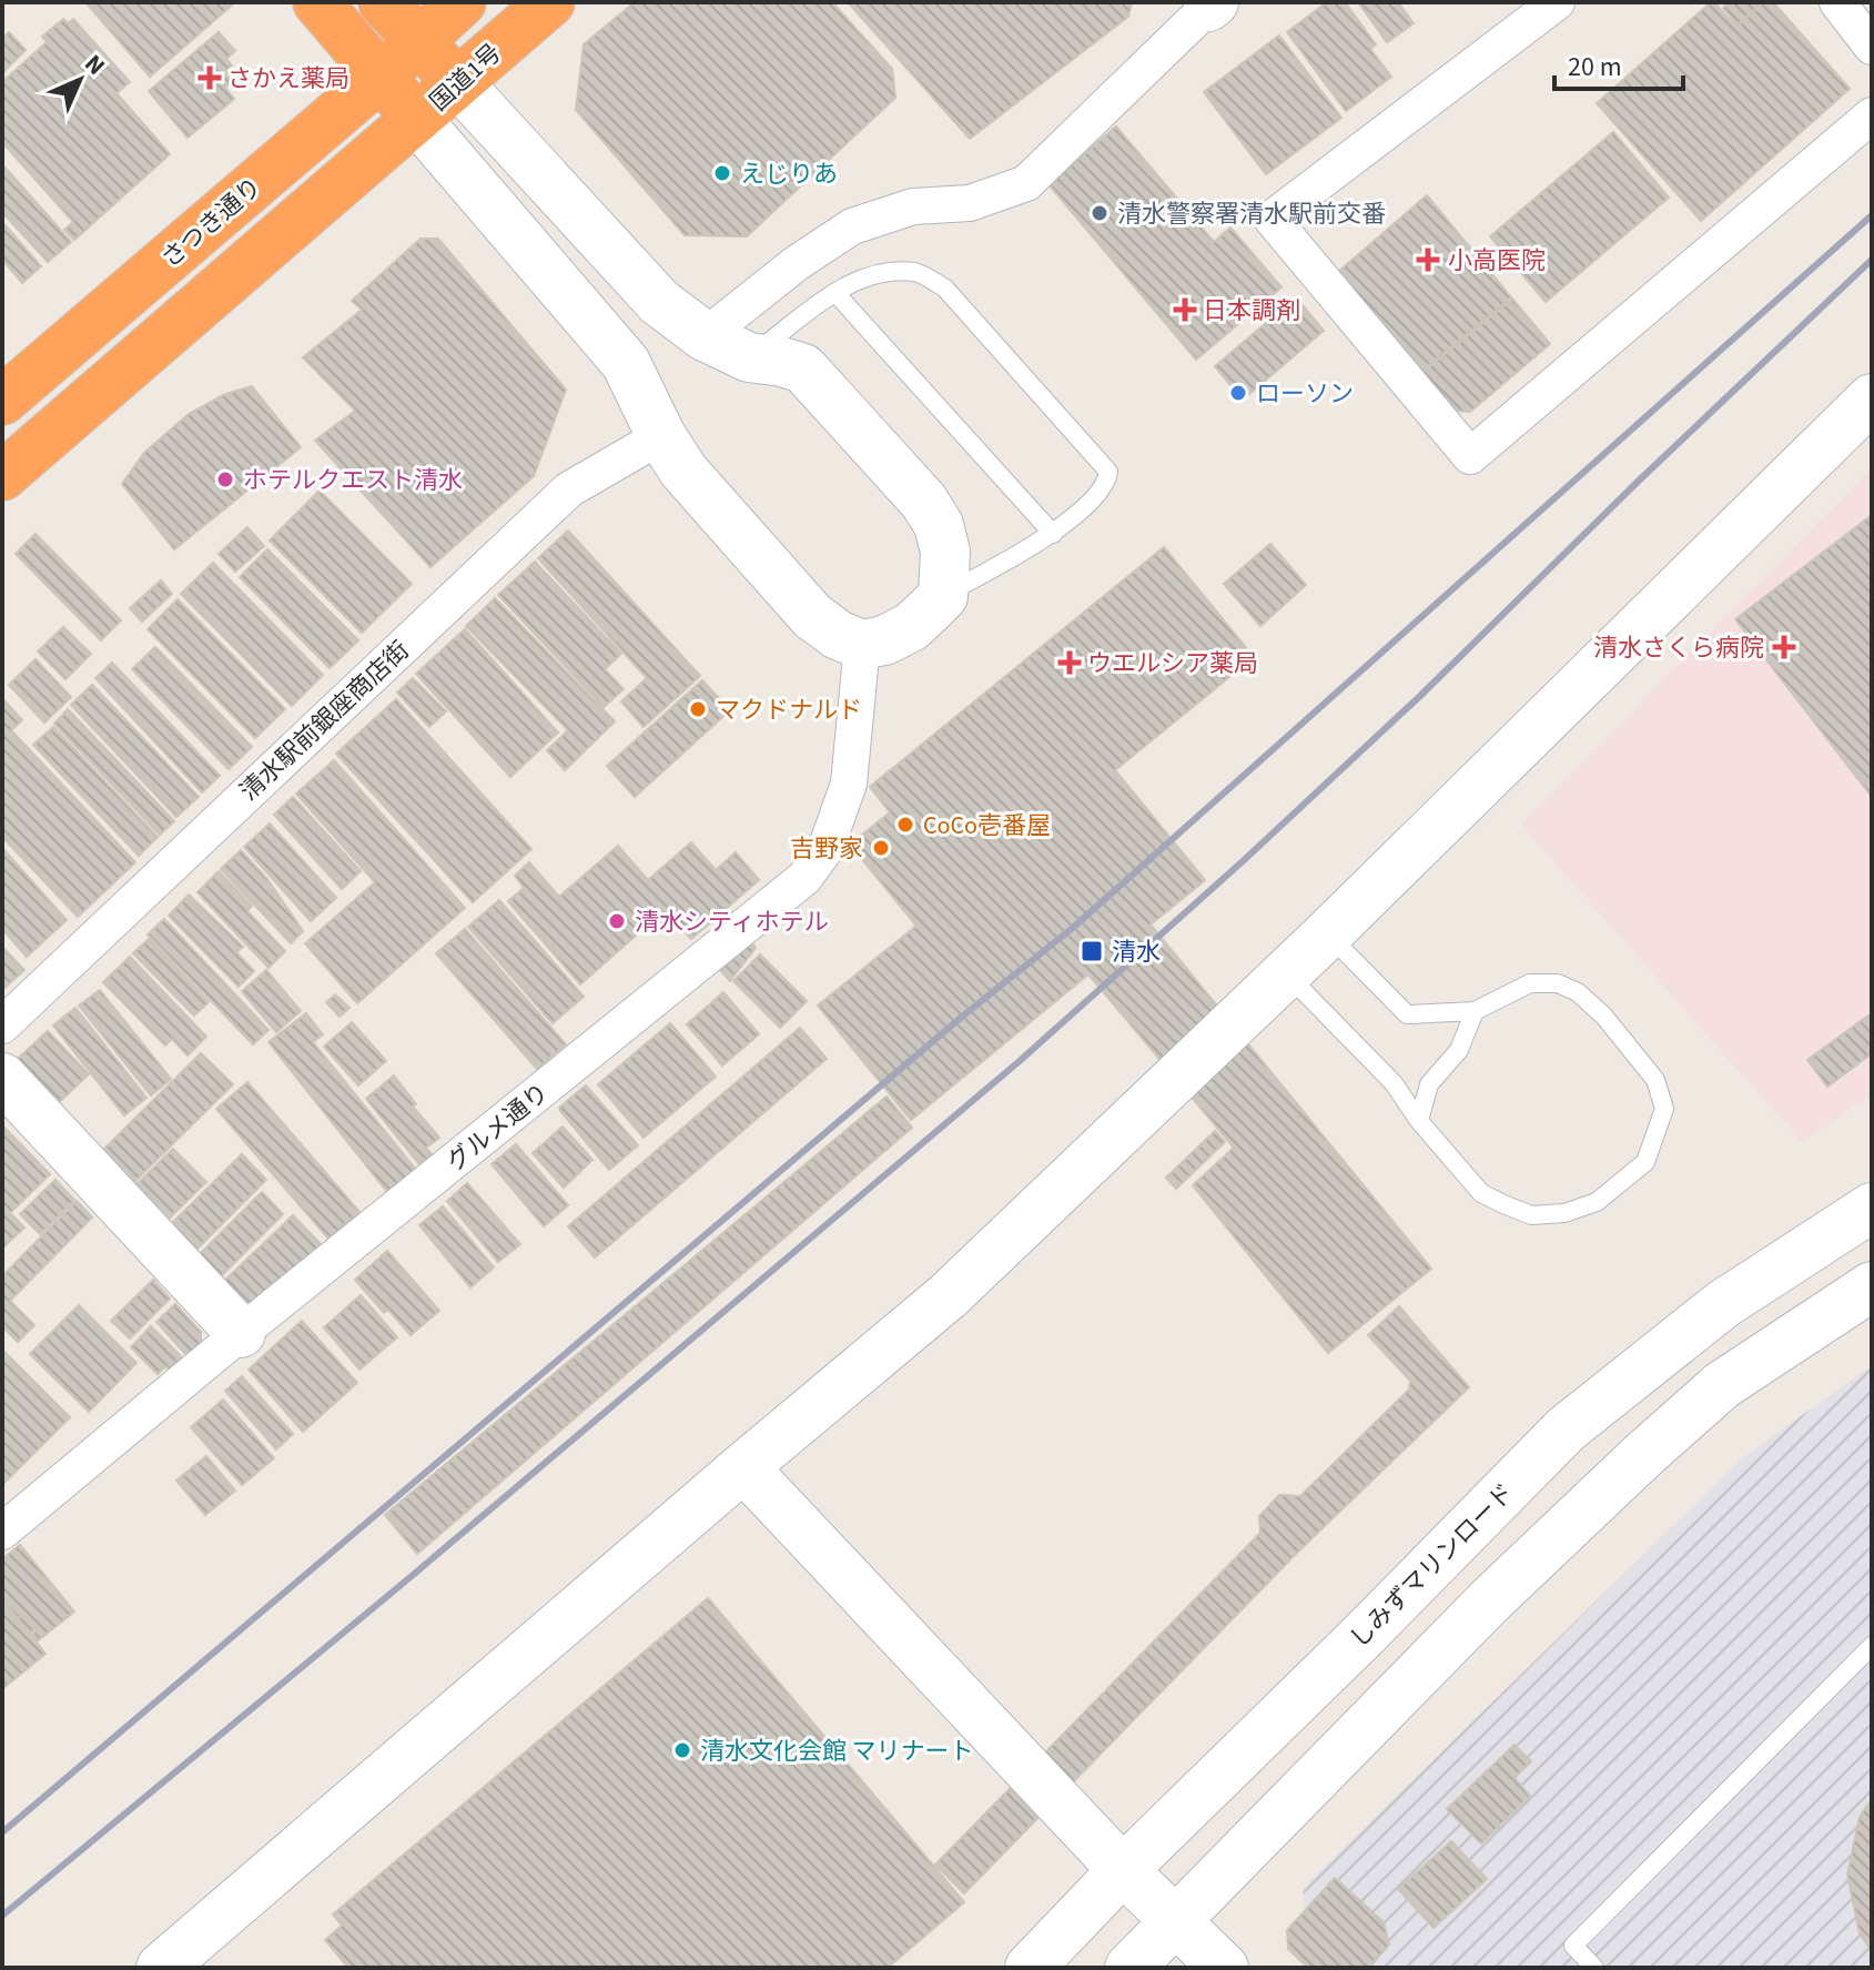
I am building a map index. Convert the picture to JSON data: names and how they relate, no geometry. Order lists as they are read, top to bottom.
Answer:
{
  "streets": {
    "highway": ["国道1号", "さつき通り"],
    "street": ["清水駅前銀座商店街", "グルメ通り", "しみずマリンロード"]
  },
  "crossings": [
    ["国道1号", "さつき通り"]
  ],
  "places": {
    "health": [
      "さかえ薬局",
      "小高医院",
      "日本調剤",
      "清水さくら病院",
      "ウエルシア薬局"
    ],
    "other": [
      "えじりあ",
      "清水警察署清水駅前交番",
      "ローソン",
      "ホテルクエスト清水",
      "マクドナルド",
      "CoCo壱番屋",
      "吉野家",
      "清水シティホテル",
      "清水文化会館 マリナート"
    ],
    "transit": ["清水"]
  },
  "scale_bar": "20 m",
  "north": "top right"
}
